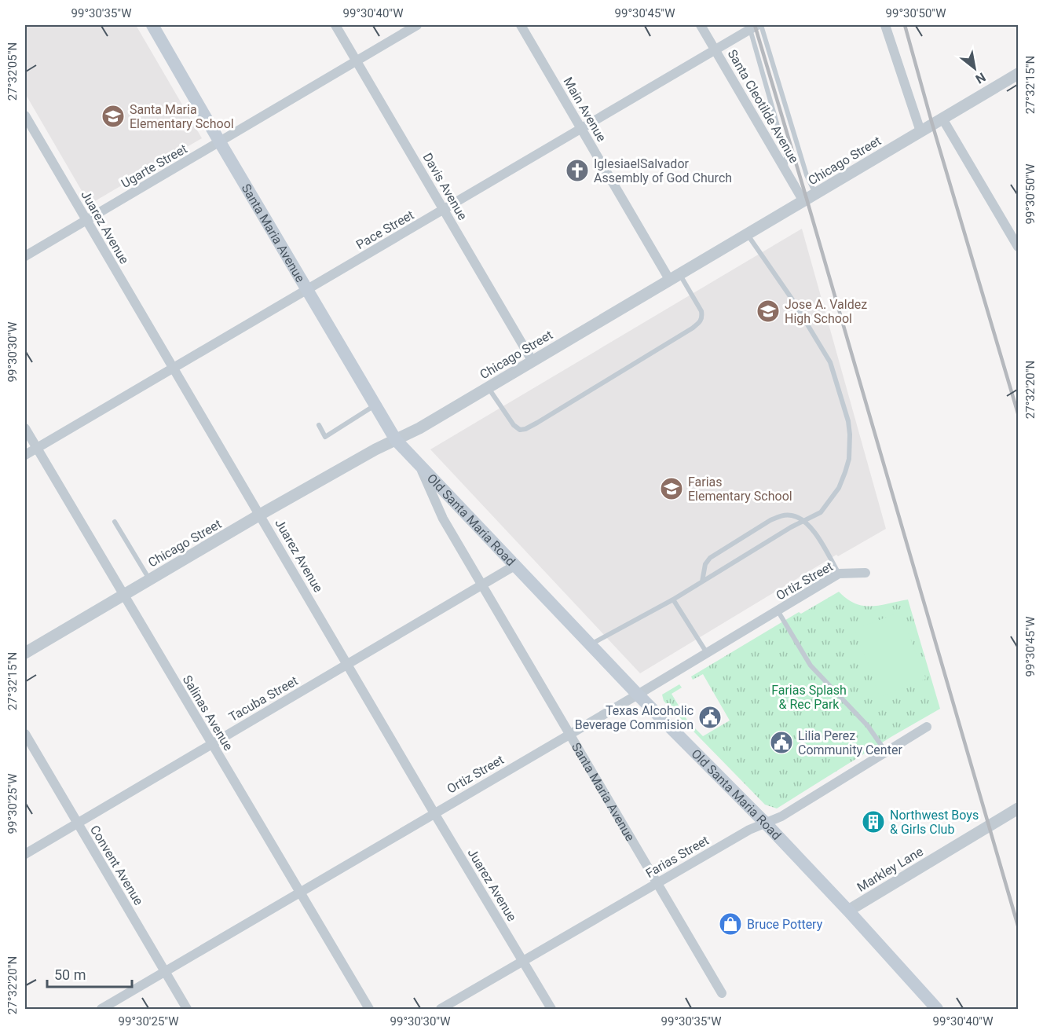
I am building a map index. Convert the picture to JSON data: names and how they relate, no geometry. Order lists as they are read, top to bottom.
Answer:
{
  "streets": {
    "main road": ["Santa Maria Avenue", "Old Santa Maria Road"],
    "street": [
      "Santa Cleotilde Avenue",
      "Main Avenue",
      "Chicago Street",
      "Ugarte Street",
      "Davis Avenue",
      "Juarez Avenue",
      "Pace Street",
      "Ortiz Street",
      "Tacuba Street",
      "Salinas Avenue",
      "Farias Street",
      "Convent Avenue",
      "Markley Lane"
    ]
  },
  "crossings": [
    ["Santa Cleotilde Avenue", "Chicago Street"],
    ["Santa Cleotilde Avenue", "Pace Street"],
    ["Main Avenue", "Chicago Street"],
    ["Main Avenue", "Pace Street"],
    ["Chicago Street", "Davis Avenue"],
    ["Chicago Street", "Juarez Avenue"],
    ["Chicago Street", "Santa Maria Avenue"],
    ["Chicago Street", "Old Santa Maria Road"],
    ["Chicago Street", "Salinas Avenue"],
    ["Ugarte Street", "Davis Avenue"],
    ["Ugarte Street", "Juarez Avenue"],
    ["Ugarte Street", "Santa Maria Avenue"],
    ["Davis Avenue", "Pace Street"],
    ["Juarez Avenue", "Pace Street"],
    ["Juarez Avenue", "Ortiz Street"],
    ["Juarez Avenue", "Tacuba Street"],
    ["Juarez Avenue", "Farias Street"],
    ["Pace Street", "Santa Maria Avenue"],
    ["Pace Street", "Salinas Avenue"],
    ["Santa Maria Avenue", "Old Santa Maria Road"],
    ["Santa Maria Avenue", "Ortiz Street"],
    ["Santa Maria Avenue", "Tacuba Street"],
    ["Santa Maria Avenue", "Farias Street"],
    ["Old Santa Maria Road", "Ortiz Street"],
    ["Old Santa Maria Road", "Tacuba Street"],
    ["Old Santa Maria Road", "Farias Street"],
    ["Old Santa Maria Road", "Markley Lane"],
    ["Ortiz Street", "Salinas Avenue"],
    ["Ortiz Street", "Convent Avenue"],
    ["Tacuba Street", "Salinas Avenue"],
    ["Tacuba Street", "Convent Avenue"]
  ],
  "parks": ["Farias Splash & Rec Park"],
  "places": {
    "school or university": ["Santa Maria Elementary School", "Jose A. Valdez High School", "Farias Elementary School"],
    "church": ["IglesiaelSalvador Assembly of God Church"],
    "public building": ["Texas Alcoholic Beverage Commision", "Lilia Perez Community Center"],
    "building": ["Northwest Boys & Girls Club"],
    "shop": ["Bruce Pottery"]
  },
  "scale_bar": "50 m",
  "north": "bottom right",
  "coordinates": [
    "99°30'35\"W",
    "99°30'40\"W",
    "99°30'45\"W",
    "99°30'50\"W",
    "27°32'05\"N",
    "27°32'15\"N",
    "99°30'30\"W",
    "27°32'20\"N",
    "99°30'25\"W"
  ]
}
